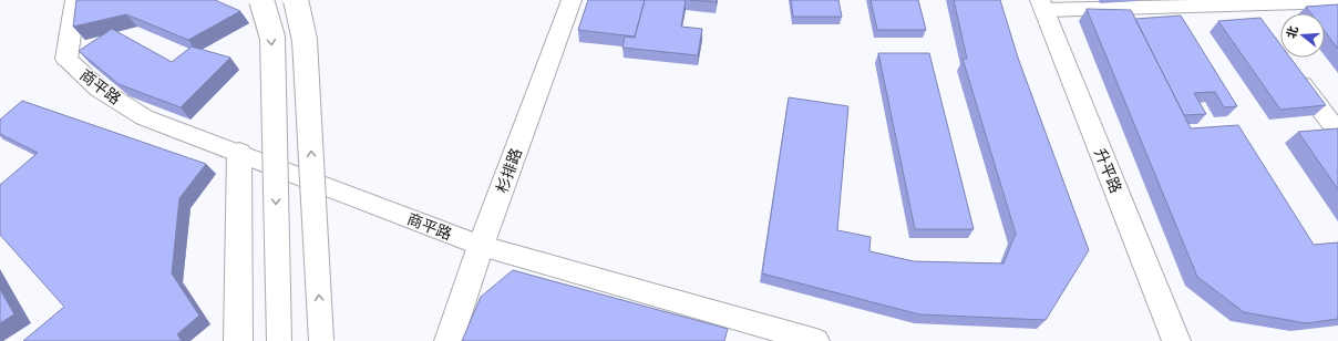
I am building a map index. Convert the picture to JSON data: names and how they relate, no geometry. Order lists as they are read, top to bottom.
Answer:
{
  "streets": {
    "main road": ["杉排路", "升平路"],
    "street": ["商平路"]
  },
  "crossings": [
    ["商平路", "杉排路"]
  ],
  "north": "left"
}
